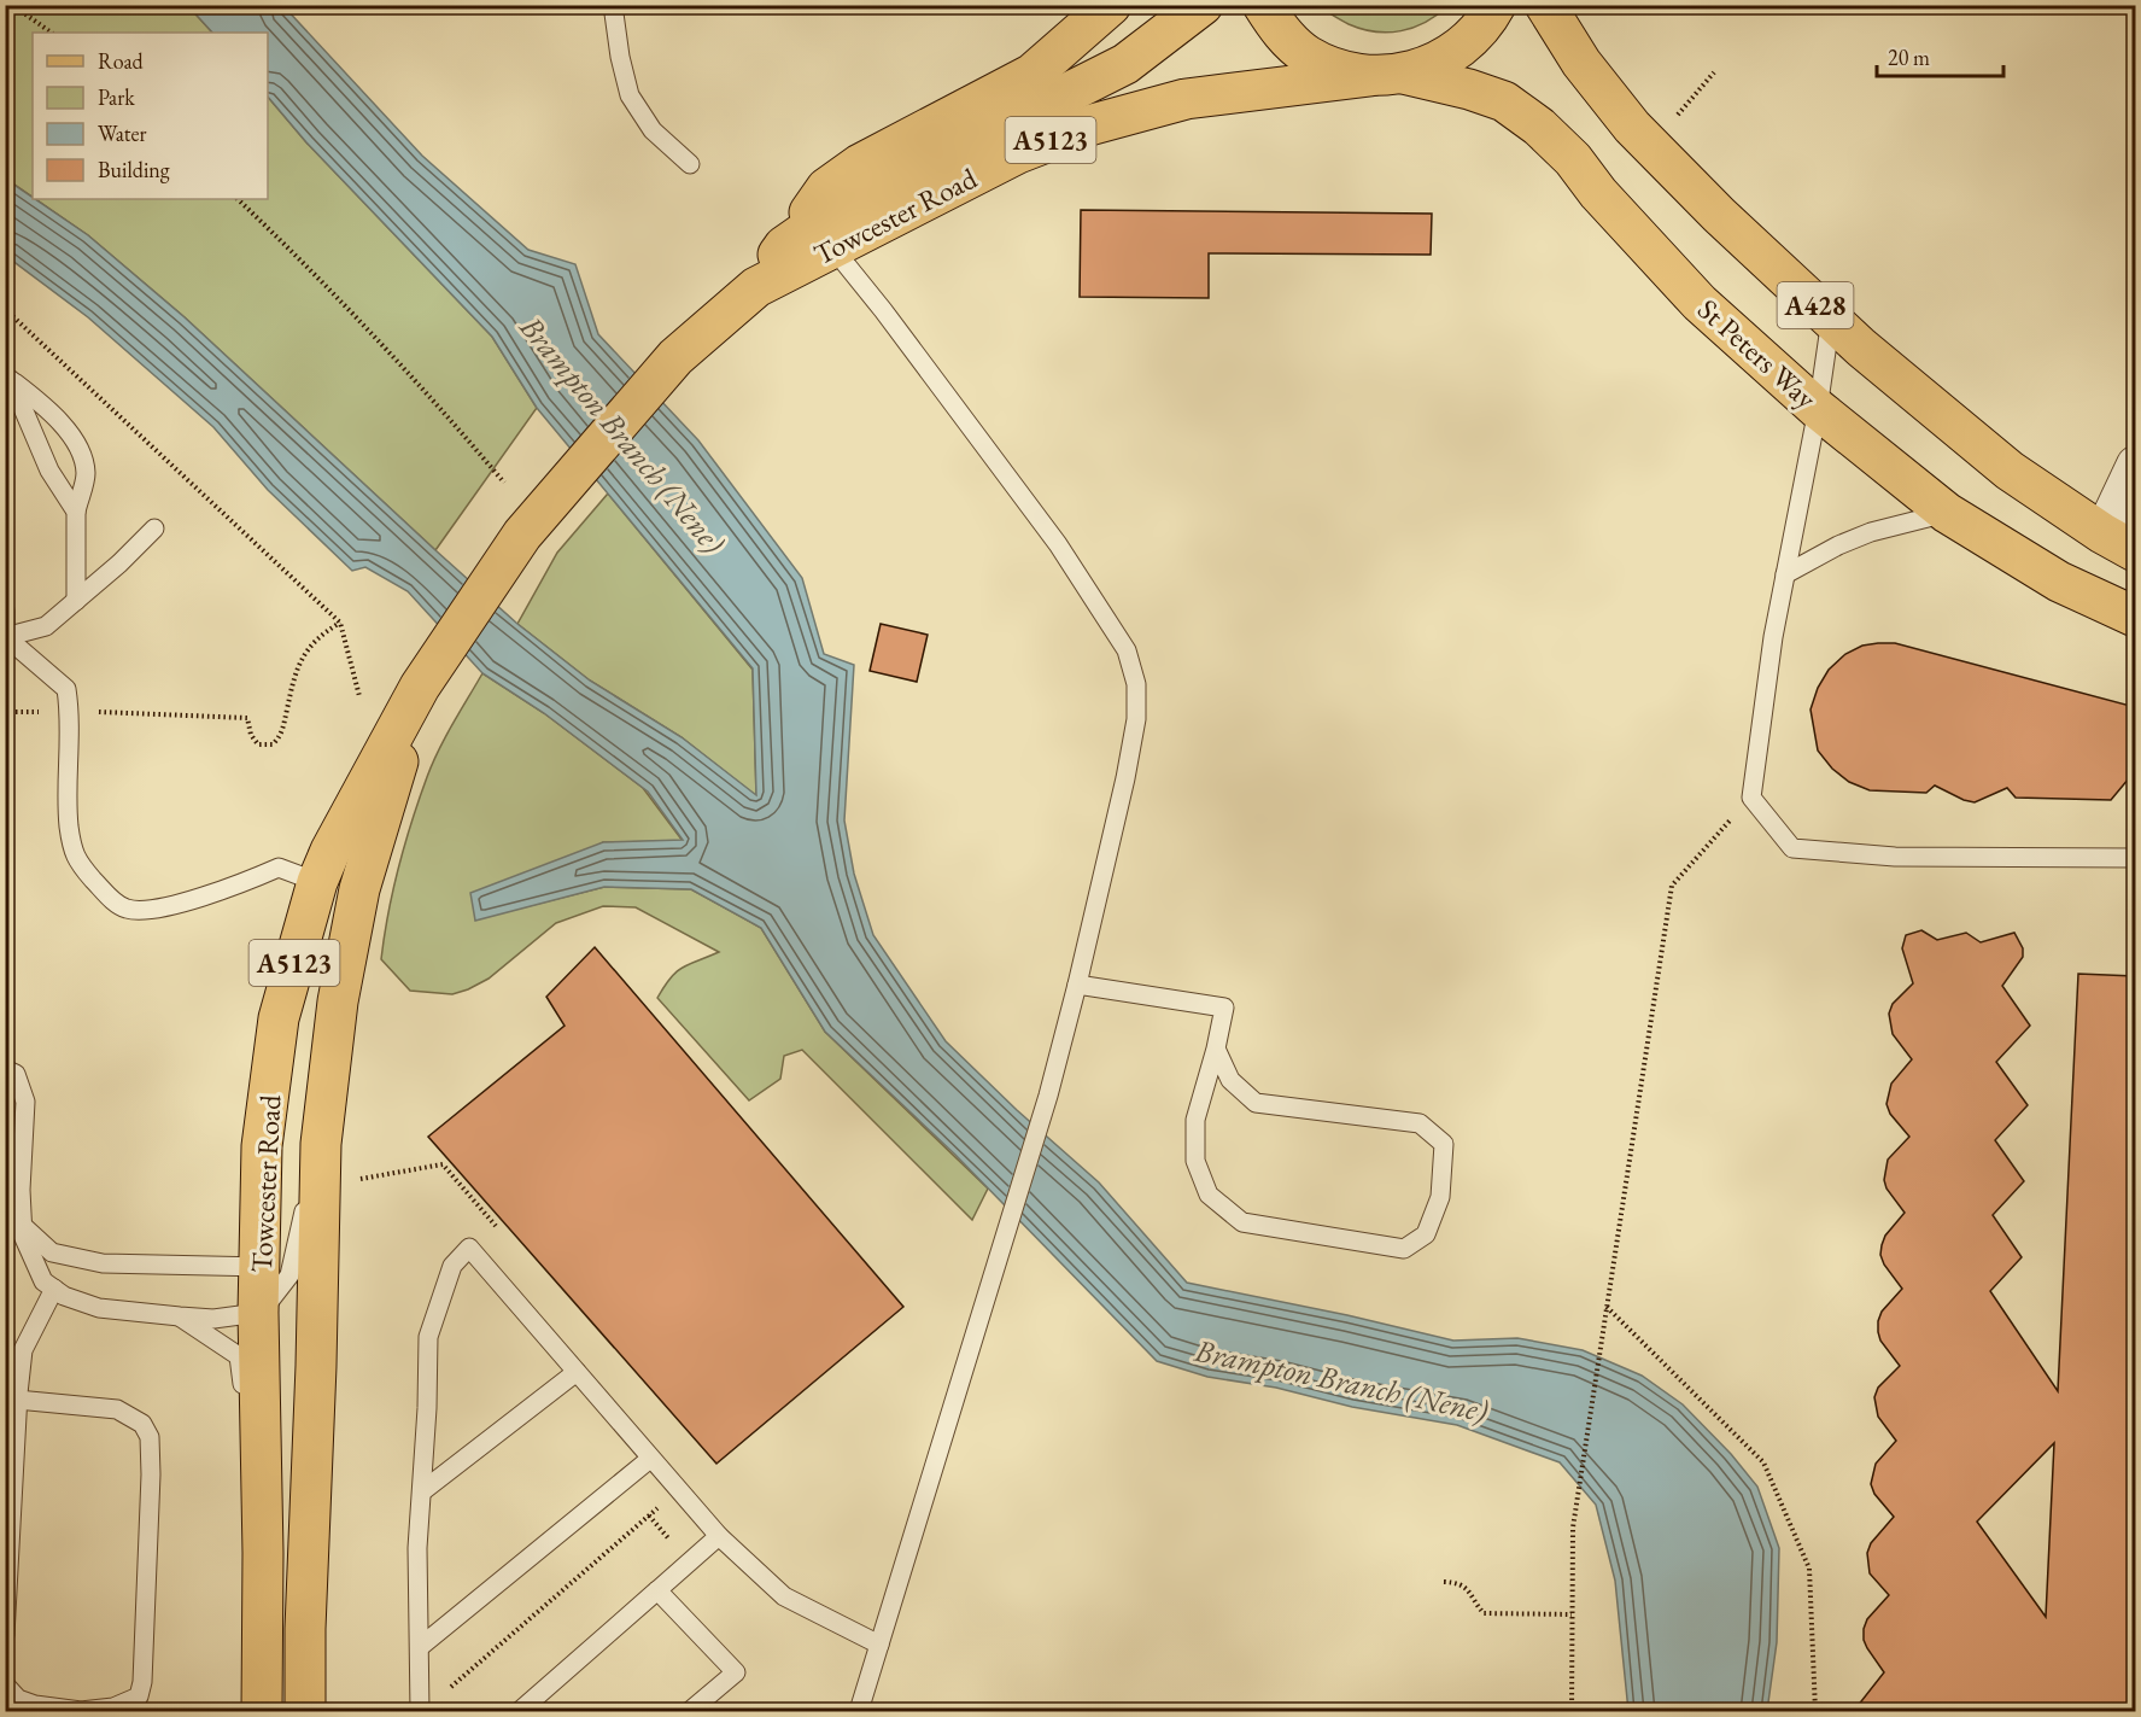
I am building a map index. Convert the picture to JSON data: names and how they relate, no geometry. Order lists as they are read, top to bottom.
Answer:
{
  "streets": {
    "main road": [
      "A5123",
      "Towcester Road",
      "A428",
      "St Peters Way"
    ]
  },
  "crossings": [
    ["Towcester Road", "St Peters Way"]
  ],
  "water": ["Brampton Branch (Nene)"],
  "legend": [
    "Road",
    "Park",
    "Water",
    "Building"
  ],
  "scale_bar": "20 m"
}
